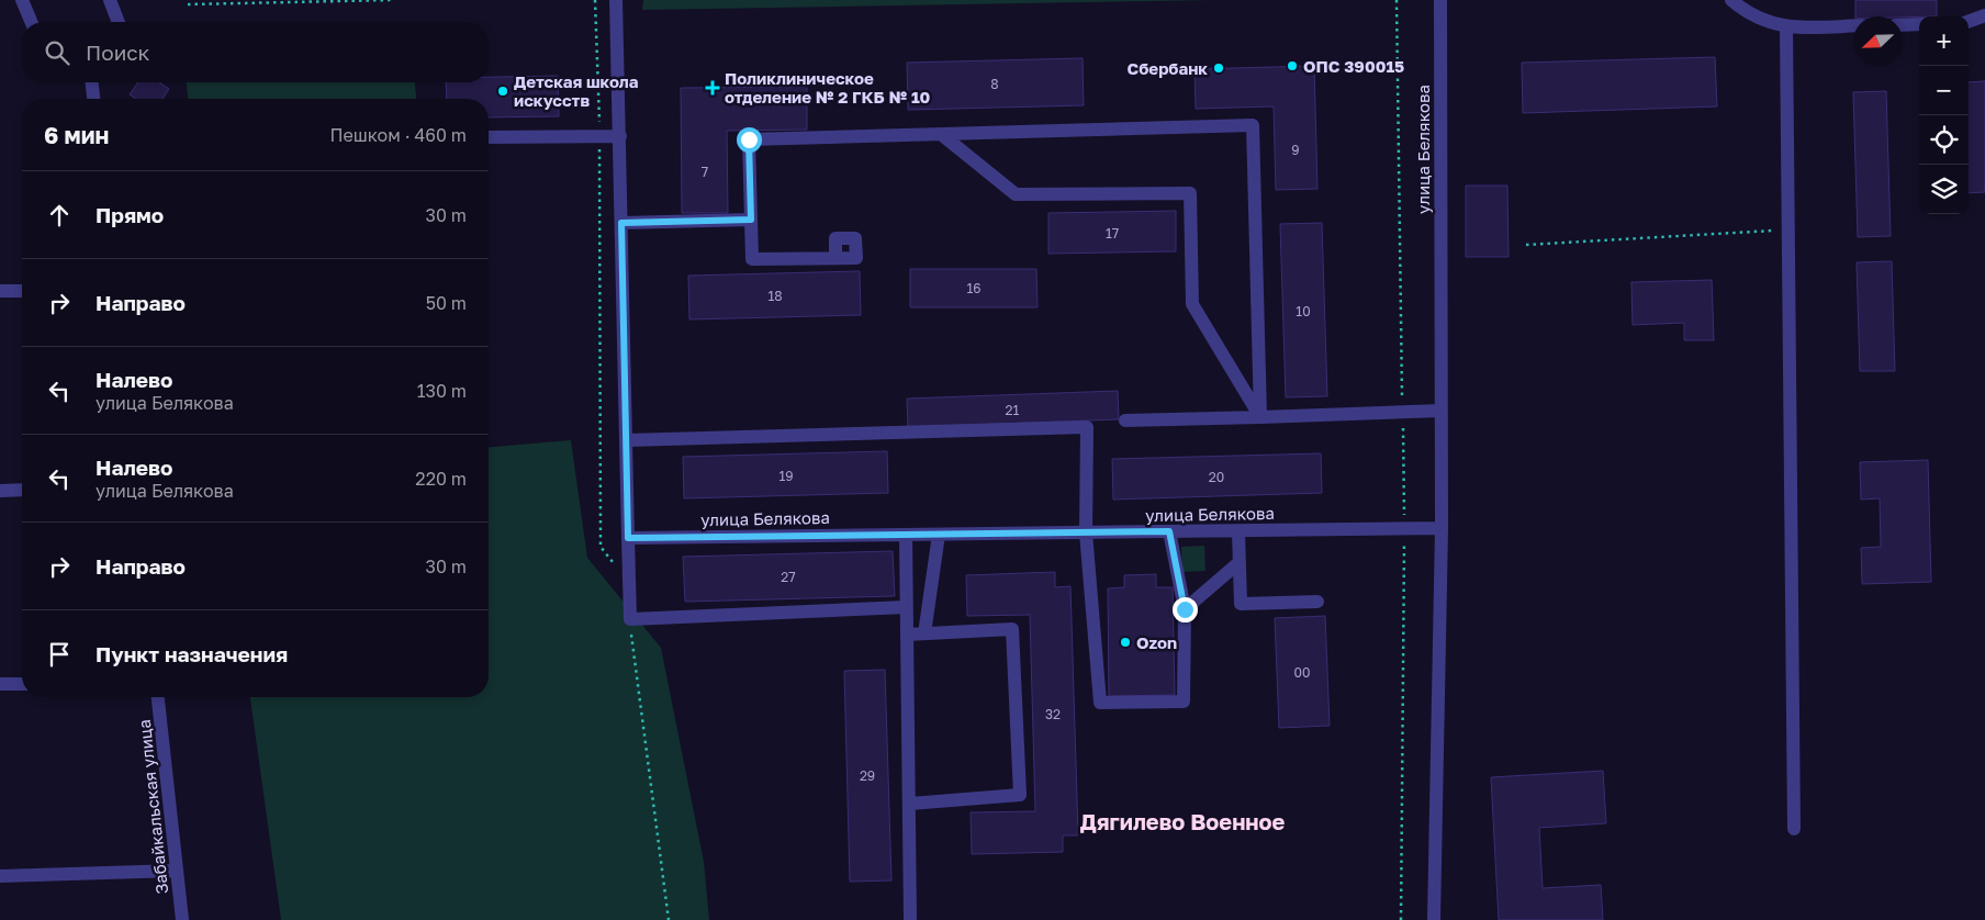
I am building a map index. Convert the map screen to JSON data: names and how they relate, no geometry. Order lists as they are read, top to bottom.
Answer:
{
  "streets": {
    "street": ["улица Белякова", "Забайкальская улица"]
  },
  "districts": ["Дягилево Военное"],
  "places": {
    "other": [
      "ОПС 390015",
      "Сбербанк",
      "Детская школа искусств",
      "Ozon"
    ],
    "health": ["Поликлиническое отделение № 2 ГКБ № 10"]
  },
  "house_numbers": [
    "8",
    "9",
    "7",
    "17",
    "16",
    "18",
    "10",
    "21",
    "19",
    "20",
    "27",
    "00",
    "32",
    "29"
  ],
  "north": "bottom left",
  "page": {
    "map_buttons": ["+", "−"],
    "search": "Поиск",
    "heading": ["6 мин", "Пешком · 460 m"],
    "list": [
      ["Прямо", "30 m"],
      ["Направо", "50 m"],
      ["Налево", "улица Белякова", "130 m"],
      ["Налево", "улица Белякова", "220 m"],
      ["Направо", "30 m"],
      "Пункт назначения"
    ]
  }
}
